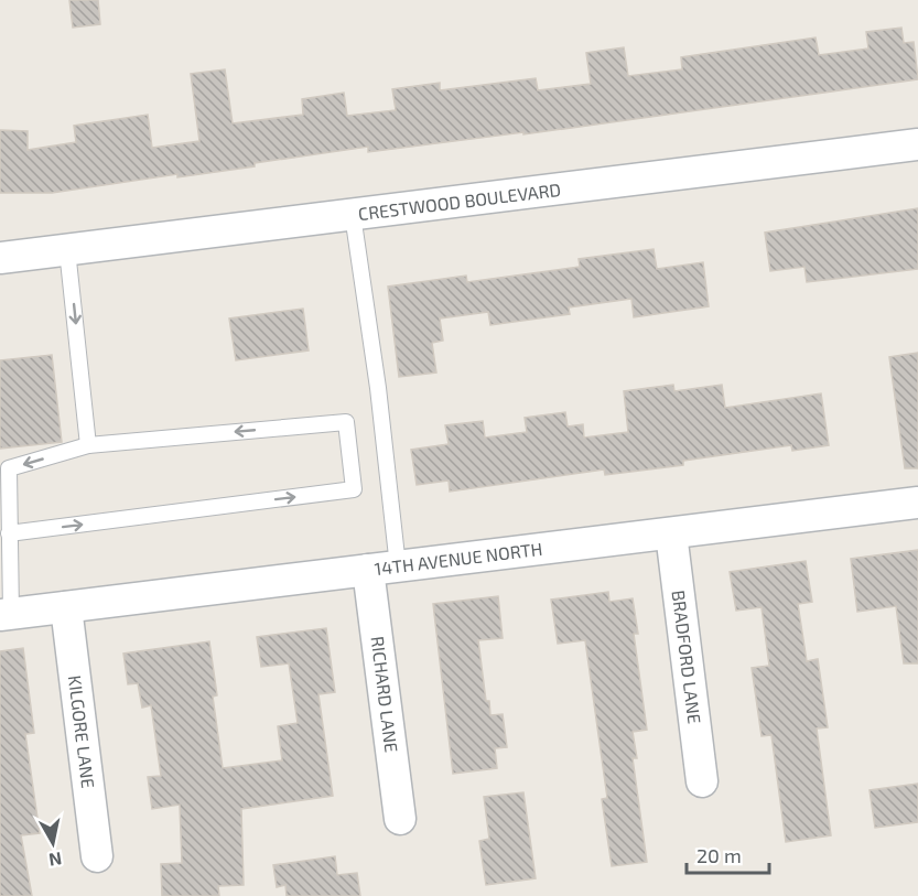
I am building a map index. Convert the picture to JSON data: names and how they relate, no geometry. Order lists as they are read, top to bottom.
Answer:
{
  "streets": {
    "street": [
      "CRESTWOOD BOULEVARD",
      "14TH AVENUE NORTH",
      "BRADFORD LANE",
      "RICHARD LANE",
      "KILGORE LANE"
    ]
  },
  "crossings": [
    ["14TH AVENUE NORTH", "BRADFORD LANE"],
    ["14TH AVENUE NORTH", "RICHARD LANE"],
    ["14TH AVENUE NORTH", "KILGORE LANE"]
  ],
  "scale_bar": "20 m",
  "north": "bottom"
}
